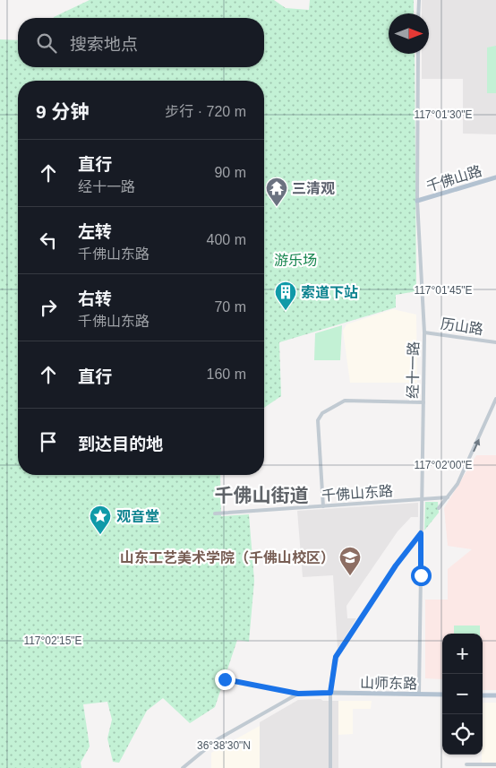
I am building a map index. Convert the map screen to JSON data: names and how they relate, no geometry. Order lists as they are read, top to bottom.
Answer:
{
  "streets": {
    "main road": ["千佛山路", "山师东路"],
    "street": ["历山路", "经十一路", "千佛山东路"]
  },
  "crossings": [
    ["千佛山路", "经十一路"],
    ["历山路", "经十一路"],
    ["经十一路", "千佛山东路"],
    ["经十一路", "山师东路"]
  ],
  "districts": ["千佛山街道"],
  "parks": ["游乐场"],
  "places": {
    "temple": ["三清观"],
    "building": ["索道下站"],
    "place": ["观音堂"],
    "school or university": ["山东工艺美术学院（千佛山校区）"]
  },
  "north": "right",
  "page": {
    "search": "搜索地点",
    "heading": ["9 分钟", "步行 · 720 m"],
    "list": [
      ["直行", "经十一路", "90 m"],
      ["左转", "千佛山东路", "400 m"],
      ["右转", "千佛山东路", "70 m"],
      ["直行", "160 m"],
      "到达目的地"
    ],
    "map_buttons": ["+", "−"]
  },
  "coordinates": [
    "117°01'30\"E",
    "117°01'45\"E",
    "117°02'00\"E",
    "117°02'15\"E",
    "36°38'30\"N"
  ]
}
